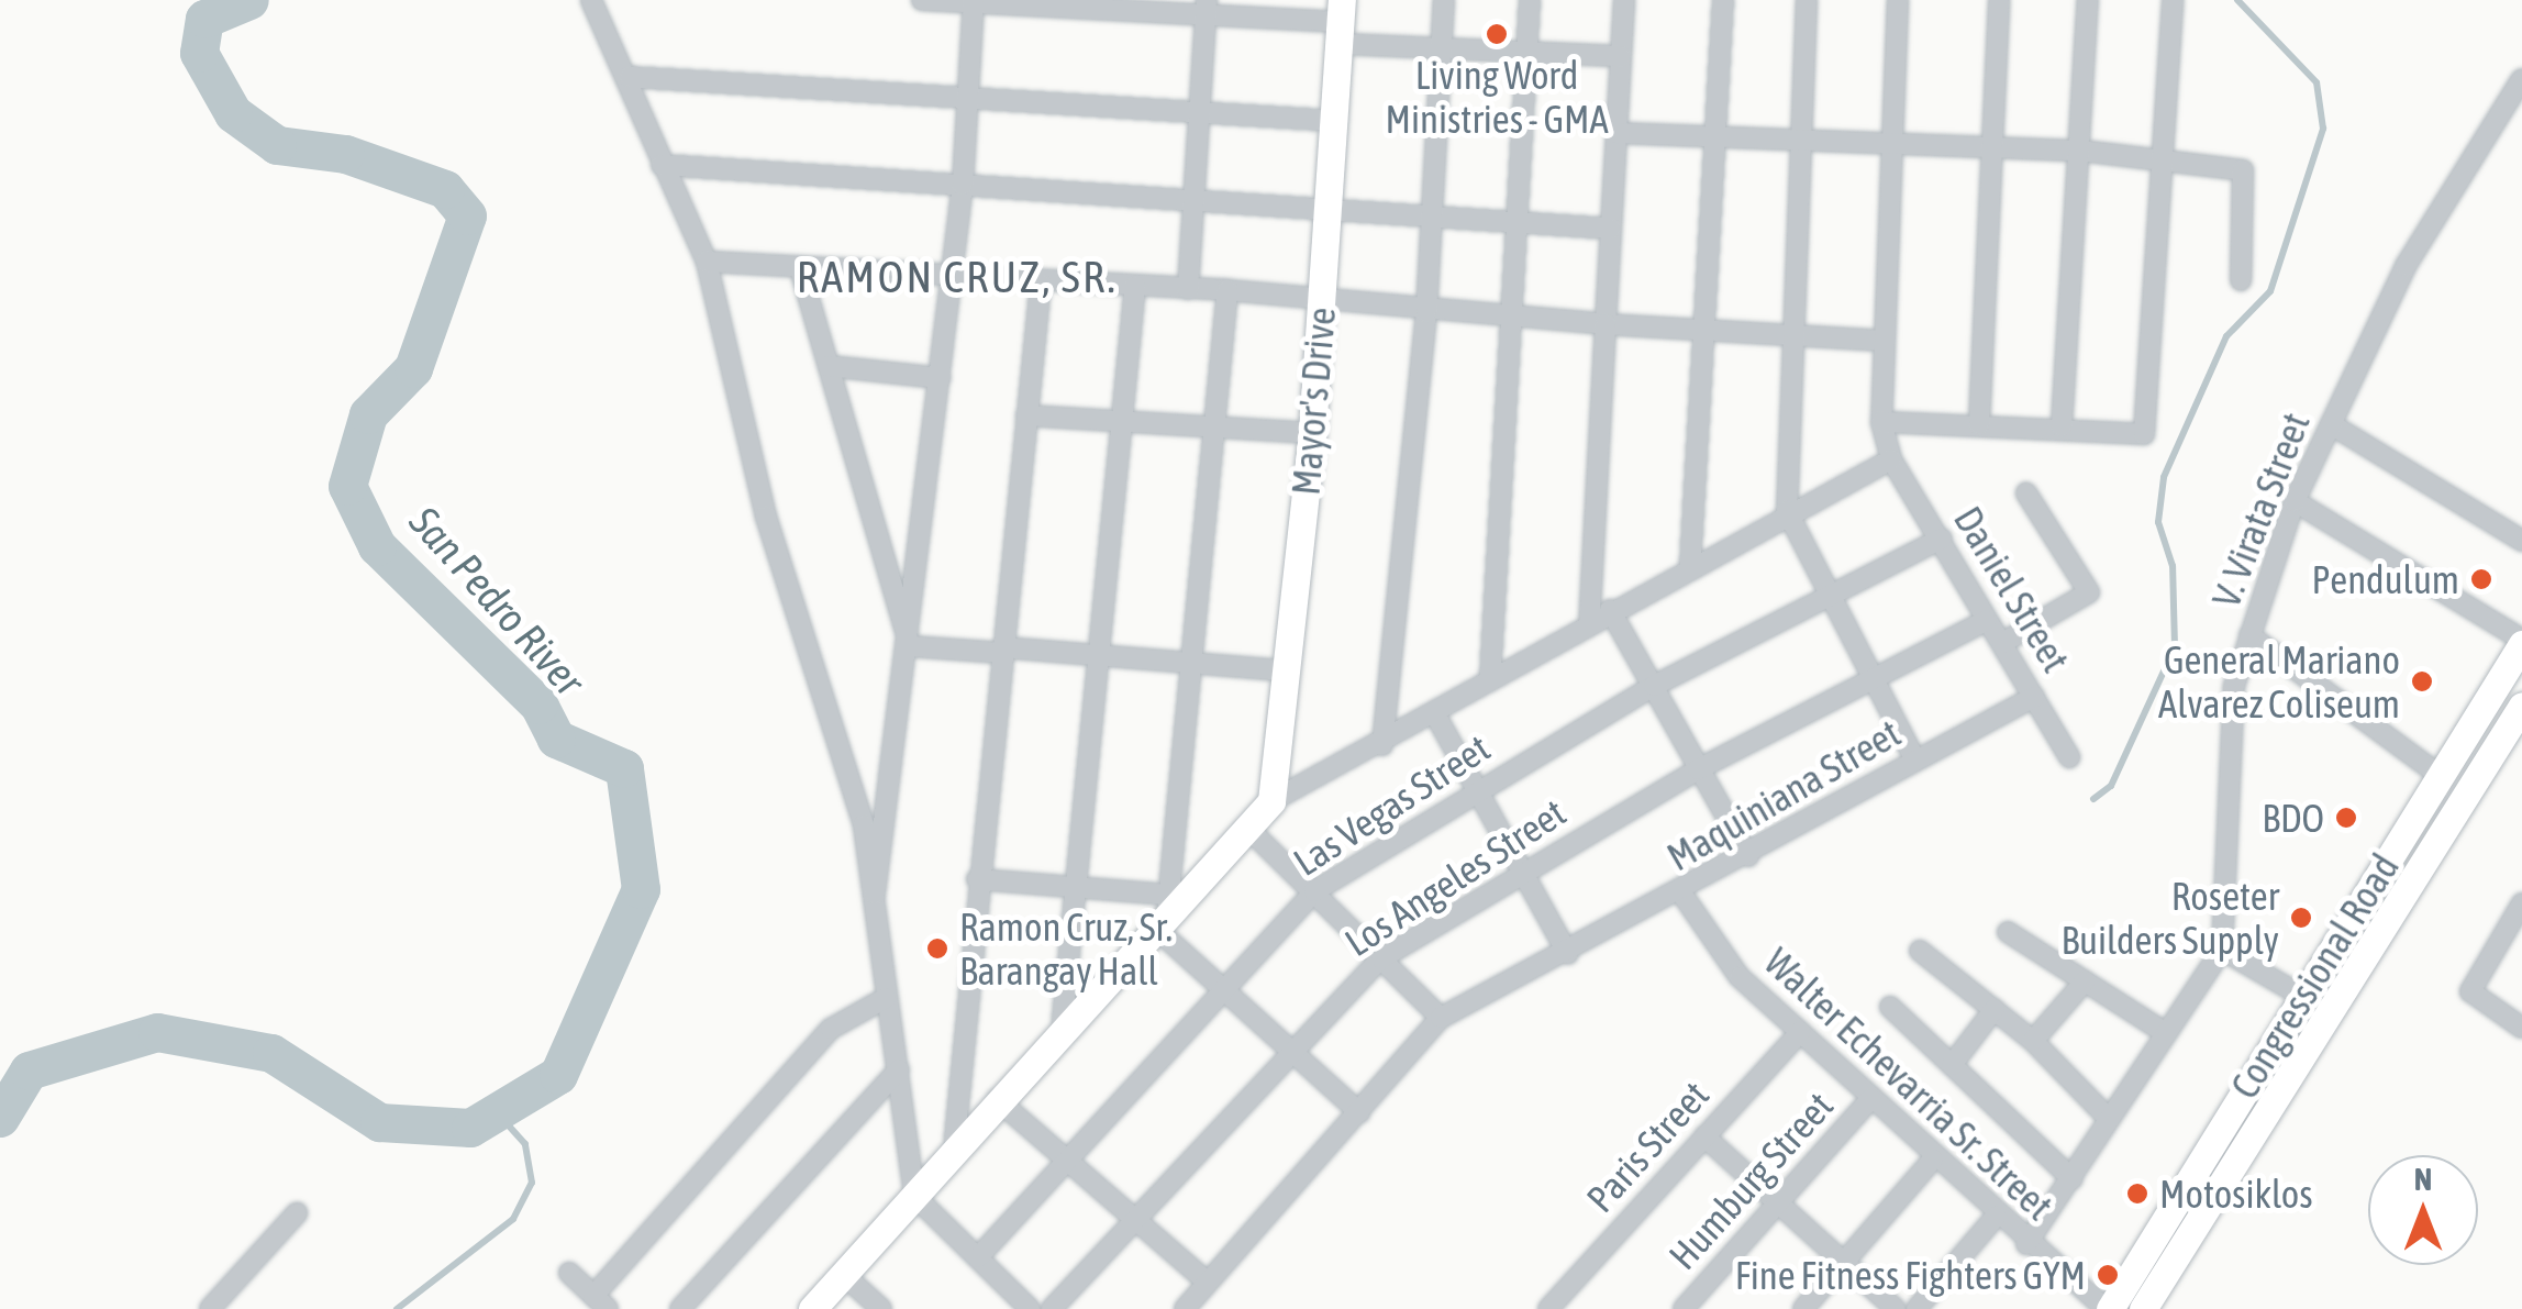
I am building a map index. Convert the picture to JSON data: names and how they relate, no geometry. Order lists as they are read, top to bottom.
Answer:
{
  "streets": {
    "main road": ["Mayor's Drive", "Congressional Road"],
    "street": [
      "V. Virata Street",
      "Daniel Street",
      "Maquiniana Street",
      "Las Vegas Street",
      "Los Angeles Street",
      "Walter Echevarria Sr. Street",
      "Paris Street",
      "Humburg Street"
    ]
  },
  "crossings": [
    ["Daniel Street", "Maquiniana Street"],
    ["Daniel Street", "Las Vegas Street"],
    ["Daniel Street", "Los Angeles Street"],
    ["Maquiniana Street", "Walter Echevarria Sr. Street"],
    ["Congressional Road", "Walter Echevarria Sr. Street"],
    ["Walter Echevarria Sr. Street", "Paris Street"],
    ["Walter Echevarria Sr. Street", "Humburg Street"]
  ],
  "districts": ["RAMON CRUZ, SR."],
  "water": ["San Pedro River"],
  "places": [
    "Living Word Ministries - GMA",
    "Pendulum",
    "General Mariano Alvarez Coliseum",
    "BDO",
    "Roseter Builders Supply",
    "Ramon Cruz, Sr. Barangay Hall",
    "Motosiklos",
    "Fine Fitness Fighters GYM"
  ],
  "north": "top"
}
